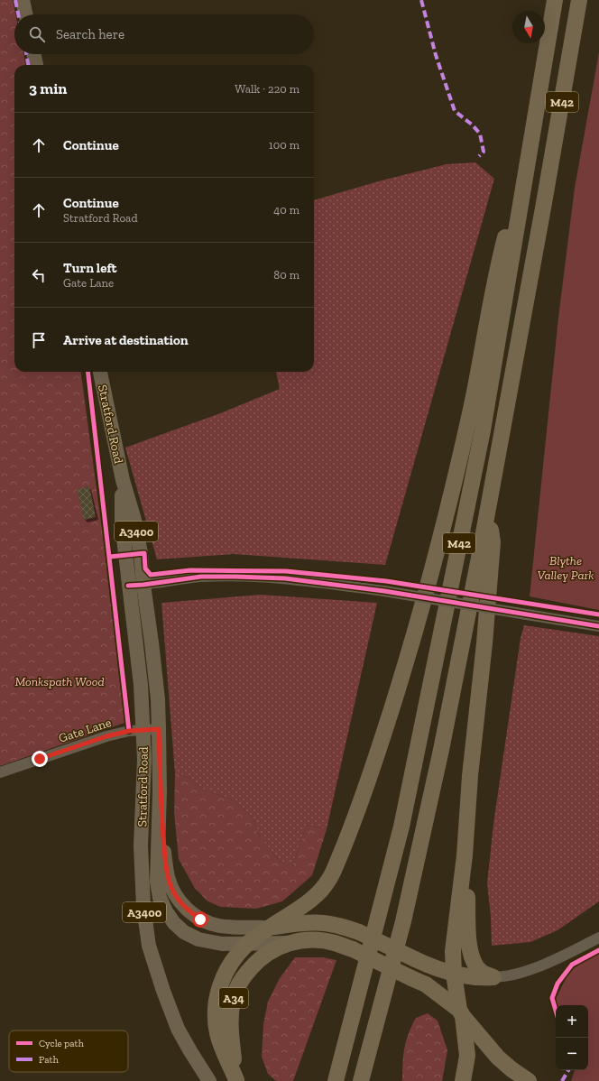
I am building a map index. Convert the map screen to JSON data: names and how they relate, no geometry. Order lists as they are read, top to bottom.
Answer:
{
  "streets": {
    "highway": ["M42", "A34"],
    "main road": ["Stratford Road", "A3400"],
    "street": ["Gate Lane"]
  },
  "crossings": [
    ["Stratford Road", "Gate Lane"],
    ["Stratford Road", "A34"]
  ],
  "parks": ["Blythe Valley Park", "Monkspath Wood"],
  "legend": ["Cycle path", "Path"],
  "north": "bottom",
  "page": {
    "search": "Search here",
    "heading": ["3 min", "Walk · 220 m"],
    "list": [
      ["Continue", "100 m"],
      ["Continue", "Stratford Road", "40 m"],
      ["Turn left", "Gate Lane", "80 m"],
      "Arrive at destination"
    ],
    "map_buttons": ["+", "−"]
  }
}
